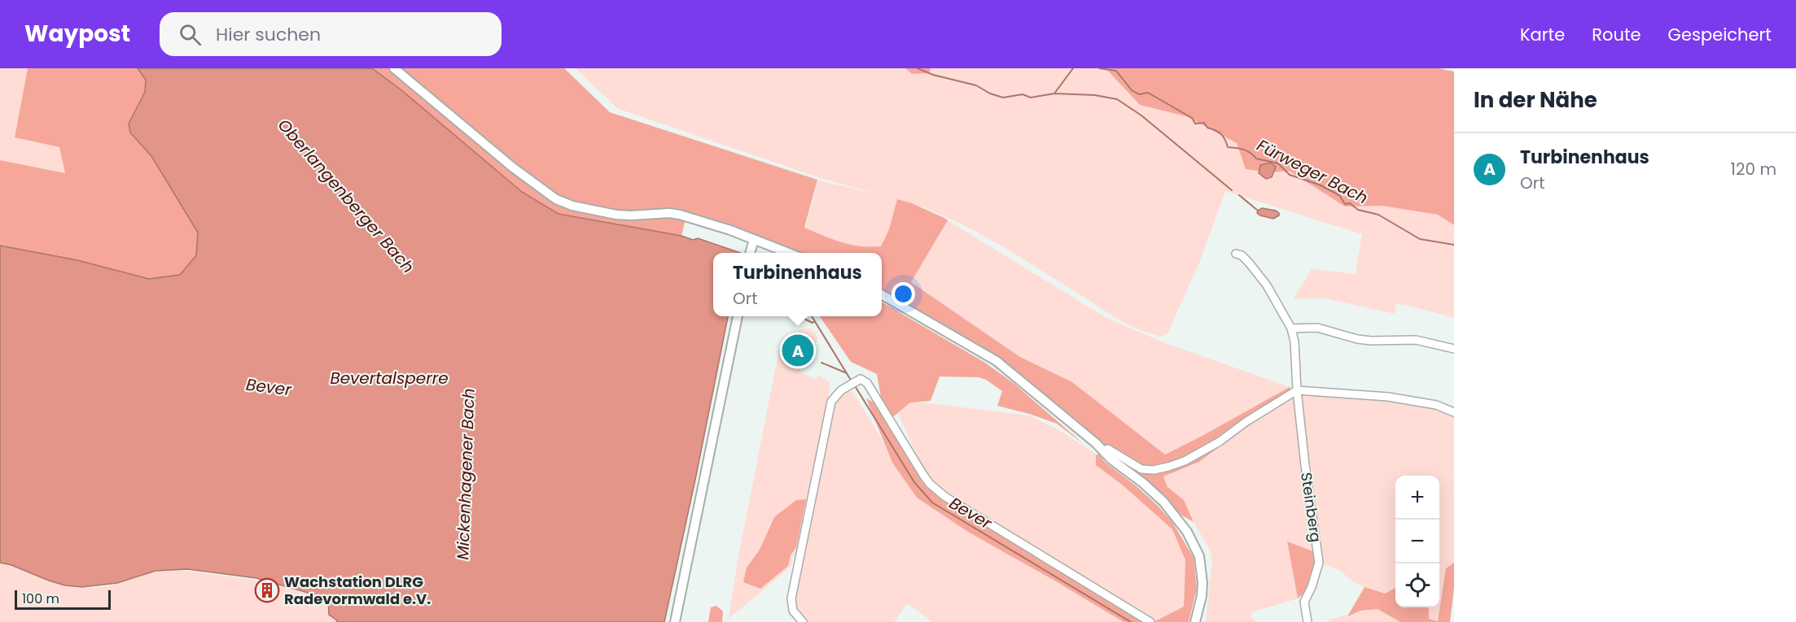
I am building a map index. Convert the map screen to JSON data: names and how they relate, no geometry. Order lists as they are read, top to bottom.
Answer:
{
  "streets": {
    "street": ["Steinberg"]
  },
  "water": [
    "Fürweger Bach",
    "Oberlangenberger Bach",
    "Bevertalsperre",
    "Bever",
    "Mickenhagener Bach"
  ],
  "places": {
    "building": ["Wachstation DLRG Radevormwald e.V."]
  },
  "scale_bar": "100 m",
  "page": {
    "header": "Waypost",
    "search": "Hier suchen",
    "nav": ["Karte", "Route", "Gespeichert"],
    "heading": "In der Nähe",
    "list": [
      {
        "mark": "A",
        "name": "Turbinenhaus",
        "note": "Ort",
        "value": "120 m"
      }
    ],
    "popup": ["Turbinenhaus", "Ort"],
    "pins": "A",
    "map_buttons": ["+", "−"],
    "scale": "100 m"
  }
}
